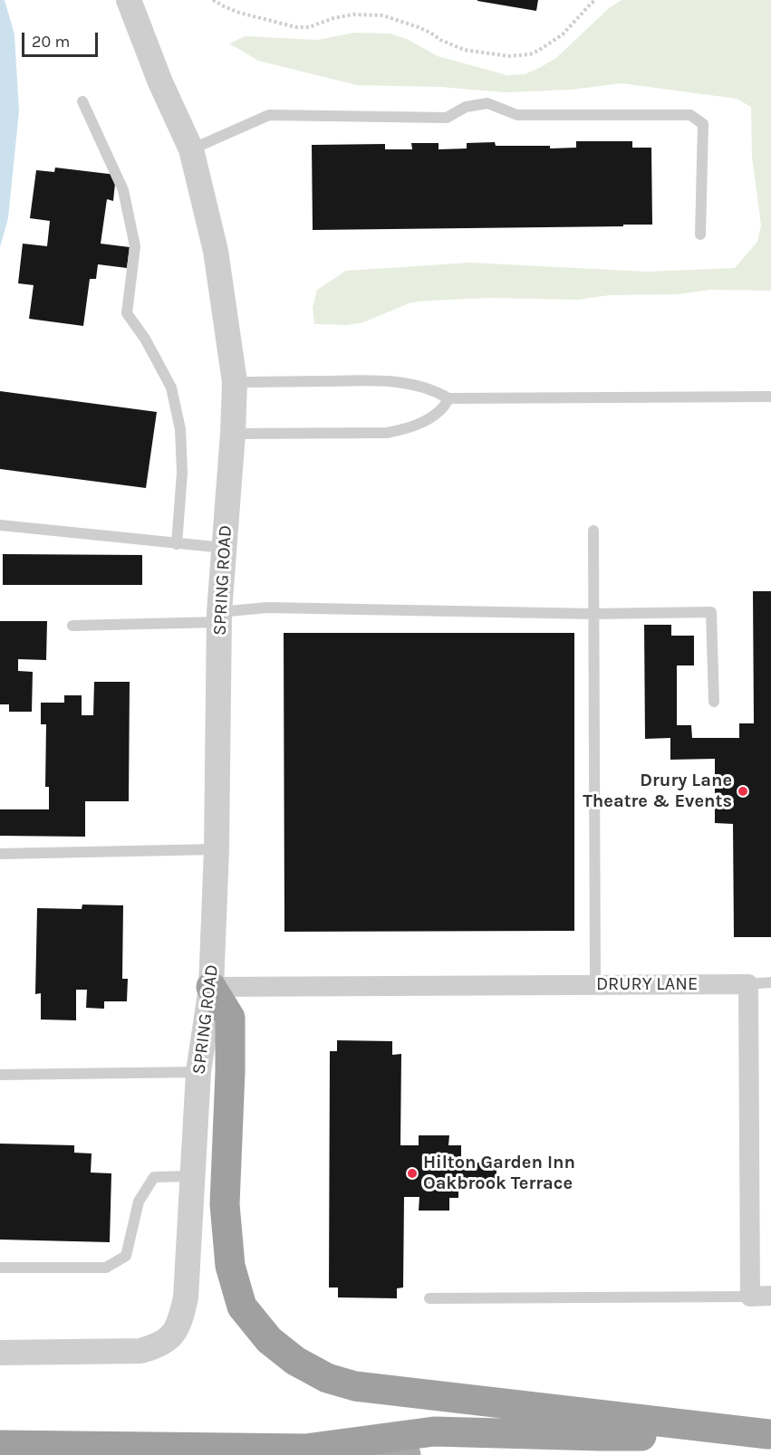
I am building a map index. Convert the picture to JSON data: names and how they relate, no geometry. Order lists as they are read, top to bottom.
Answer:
{
  "streets": {
    "street": ["SPRING ROAD", "DRURY LANE"]
  },
  "crossings": [
    ["SPRING ROAD", "DRURY LANE"]
  ],
  "places": ["Drury Lane Theatre & Events", "Hilton Garden Inn Oakbrook Terrace"],
  "scale_bar": "20 m"
}
